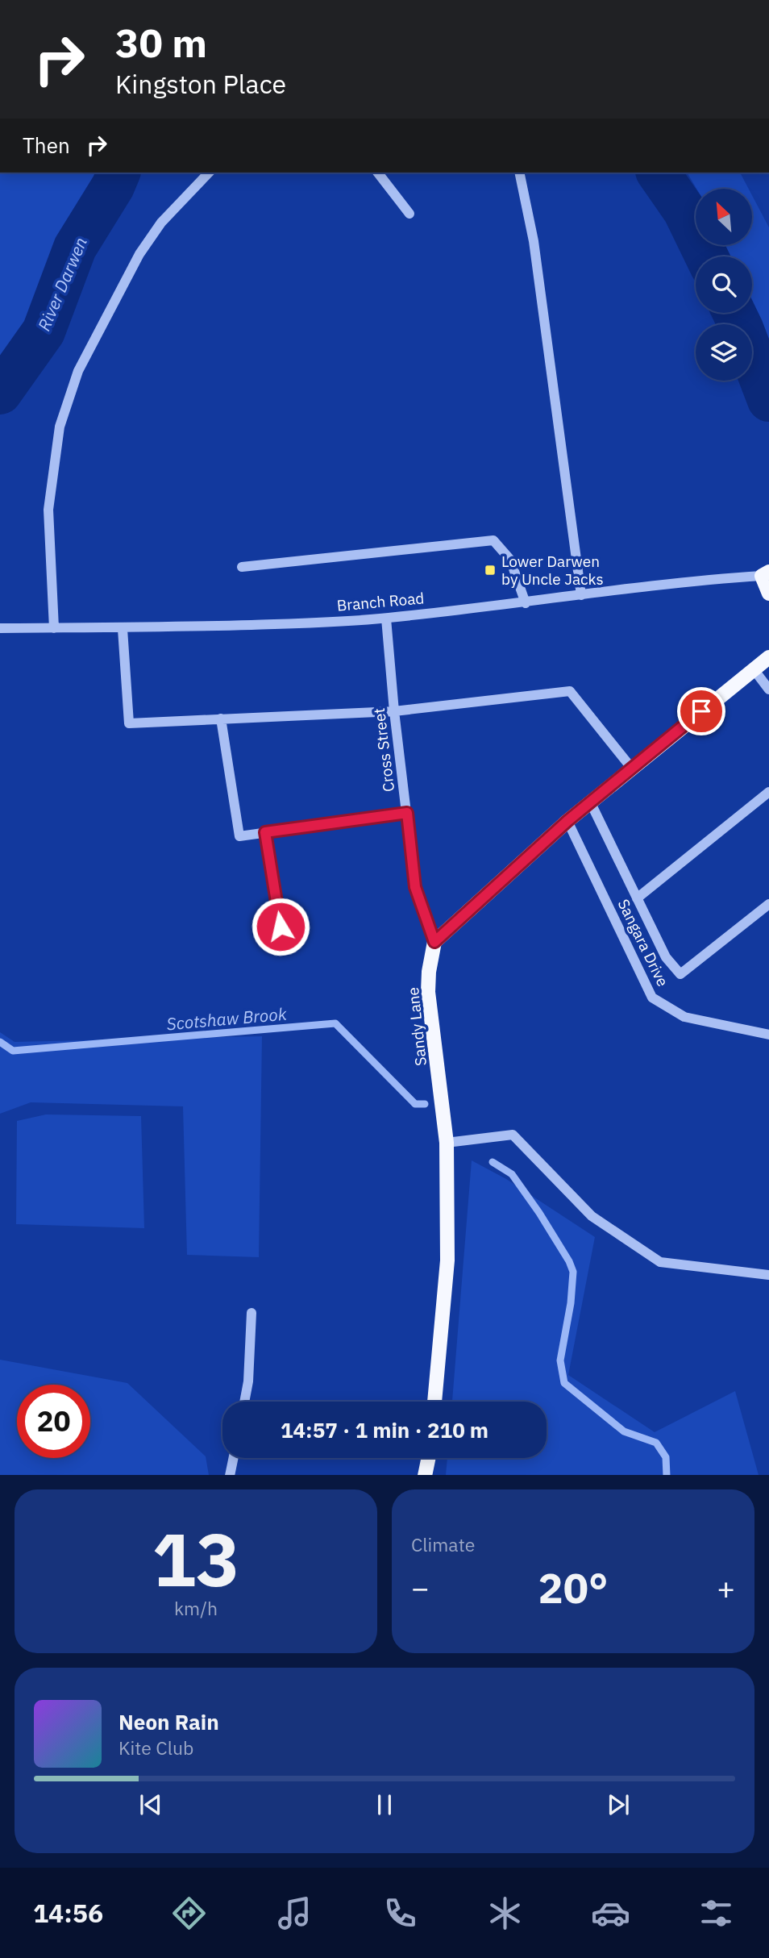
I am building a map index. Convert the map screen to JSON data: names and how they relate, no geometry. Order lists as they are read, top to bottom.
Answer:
{
  "streets": {
    "main road": ["Sandy Lane"],
    "street": ["Branch Road", "Cross Street", "Sangara Drive"]
  },
  "crossings": [
    ["Branch Road", "Cross Street"],
    ["Cross Street", "Sandy Lane"]
  ],
  "water": ["River Darwen", "Scotshaw Brook"],
  "places": {
    "transit": ["Lower Darwen by Uncle Jacks"]
  },
  "north": "top left",
  "page": {
    "turn": ["30 m", "Kingston Place"],
    "then": "Then",
    "limit": "20",
    "trip": "14:57 · 1 min · 210 m",
    "tile": [
      ["13", "km/h"],
      "Climate"
    ],
    "heat": ["−", "20°", "+"],
    "song": ["Neon Rain", "Kite Club"],
    "tabs": "14:56"
  }
}
